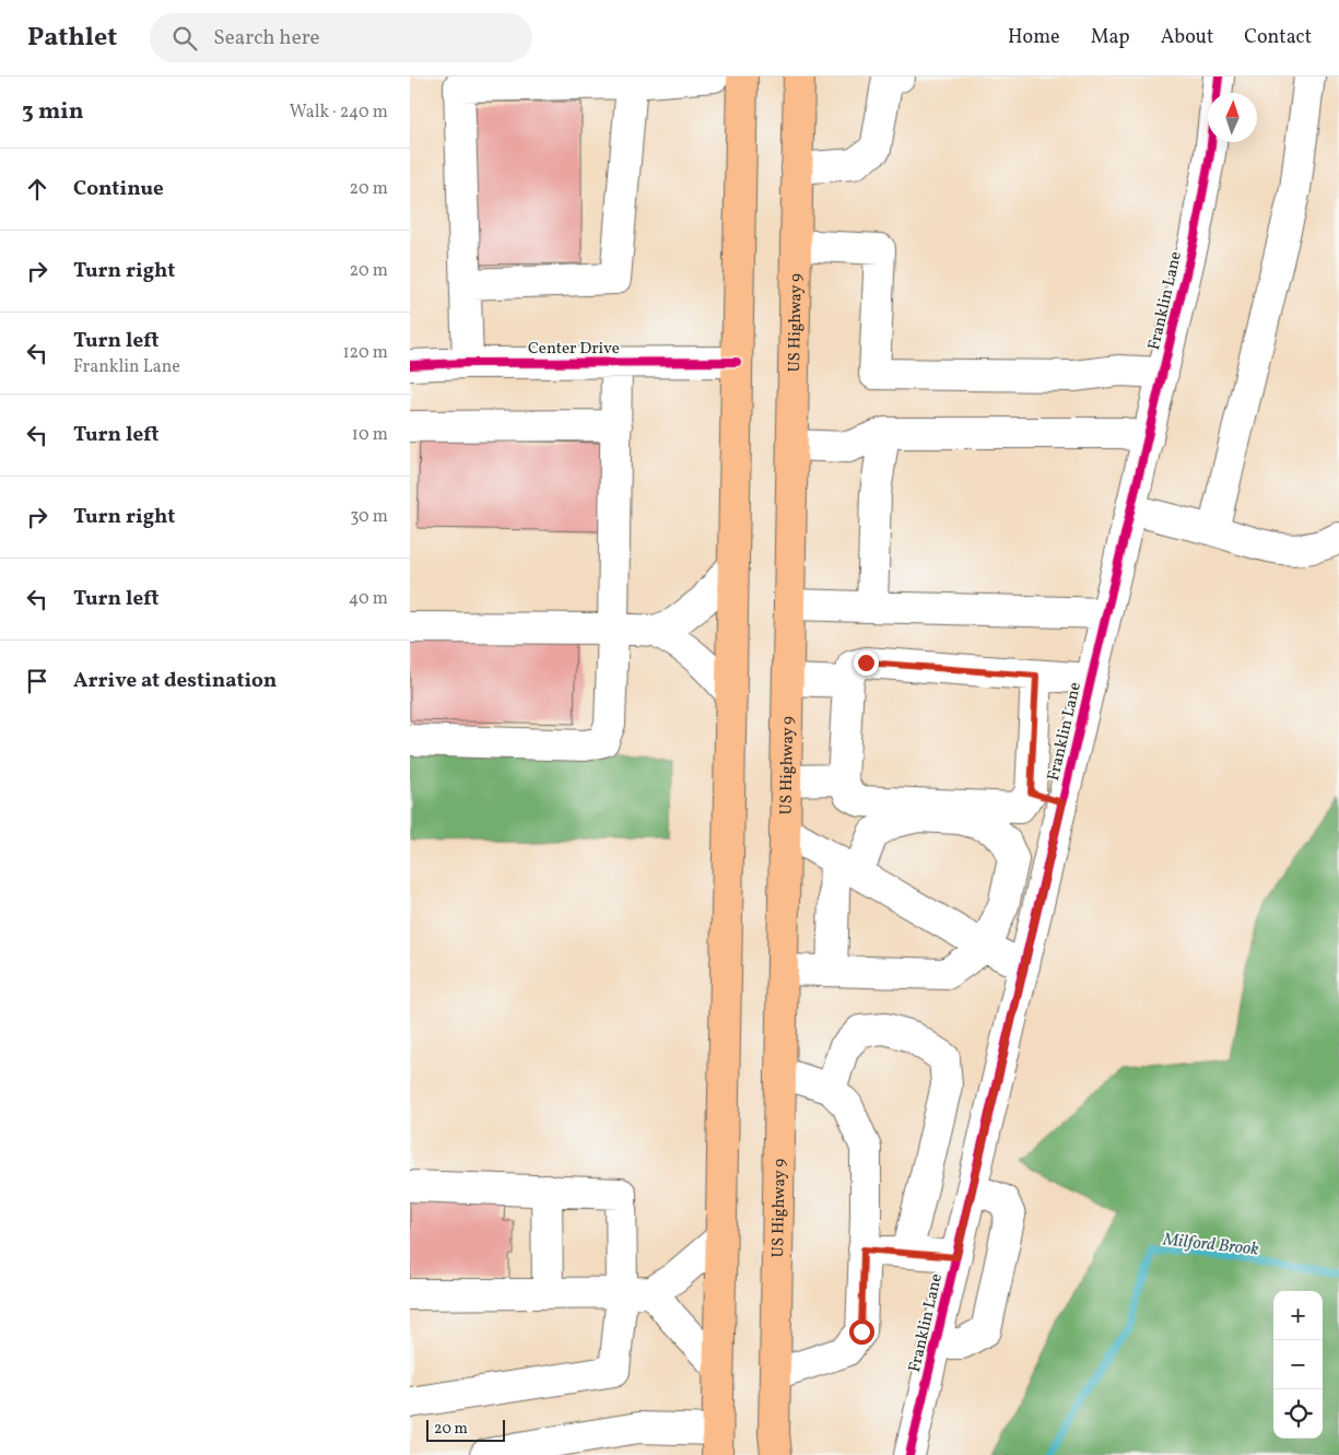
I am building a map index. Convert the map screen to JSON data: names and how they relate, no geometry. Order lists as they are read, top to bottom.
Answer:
{
  "streets": {
    "highway": ["US Highway 9"],
    "street": ["Franklin Lane", "Center Drive"]
  },
  "water": ["Milford Brook"],
  "scale_bar": "20 m",
  "north": "top",
  "page": {
    "header": "Pathlet",
    "search": "Search here",
    "nav": [
      "Home",
      "Map",
      "About",
      "Contact"
    ],
    "heading": ["3 min", "Walk · 240 m"],
    "list": [
      ["Continue", "20 m"],
      ["Turn right", "20 m"],
      ["Turn left", "Franklin Lane", "120 m"],
      ["Turn left", "10 m"],
      ["Turn right", "30 m"],
      ["Turn left", "40 m"],
      "Arrive at destination"
    ],
    "map_buttons": ["+", "−"],
    "scale": "20 m"
  }
}
